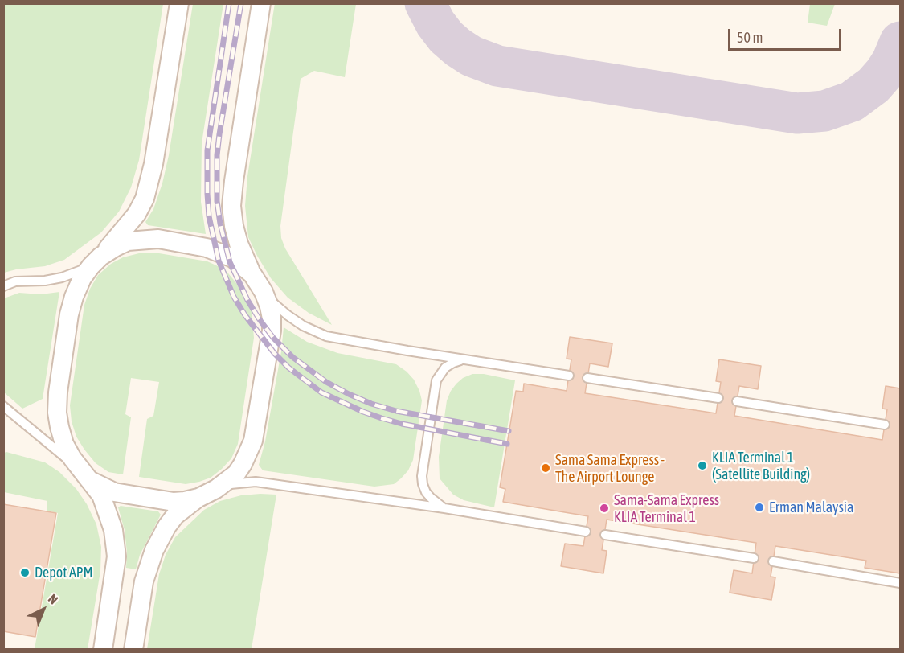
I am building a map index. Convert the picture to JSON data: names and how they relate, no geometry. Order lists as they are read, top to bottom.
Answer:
{
  "places": [
    "KLIA Terminal 1 (Satellite Building)",
    "Sama Sama Express - The Airport Lounge",
    "Erman Malaysia",
    "Sama-Sama Express KLIA Terminal 1",
    "Depot APM"
  ],
  "scale_bar": "50 m",
  "north": "top right"
}
